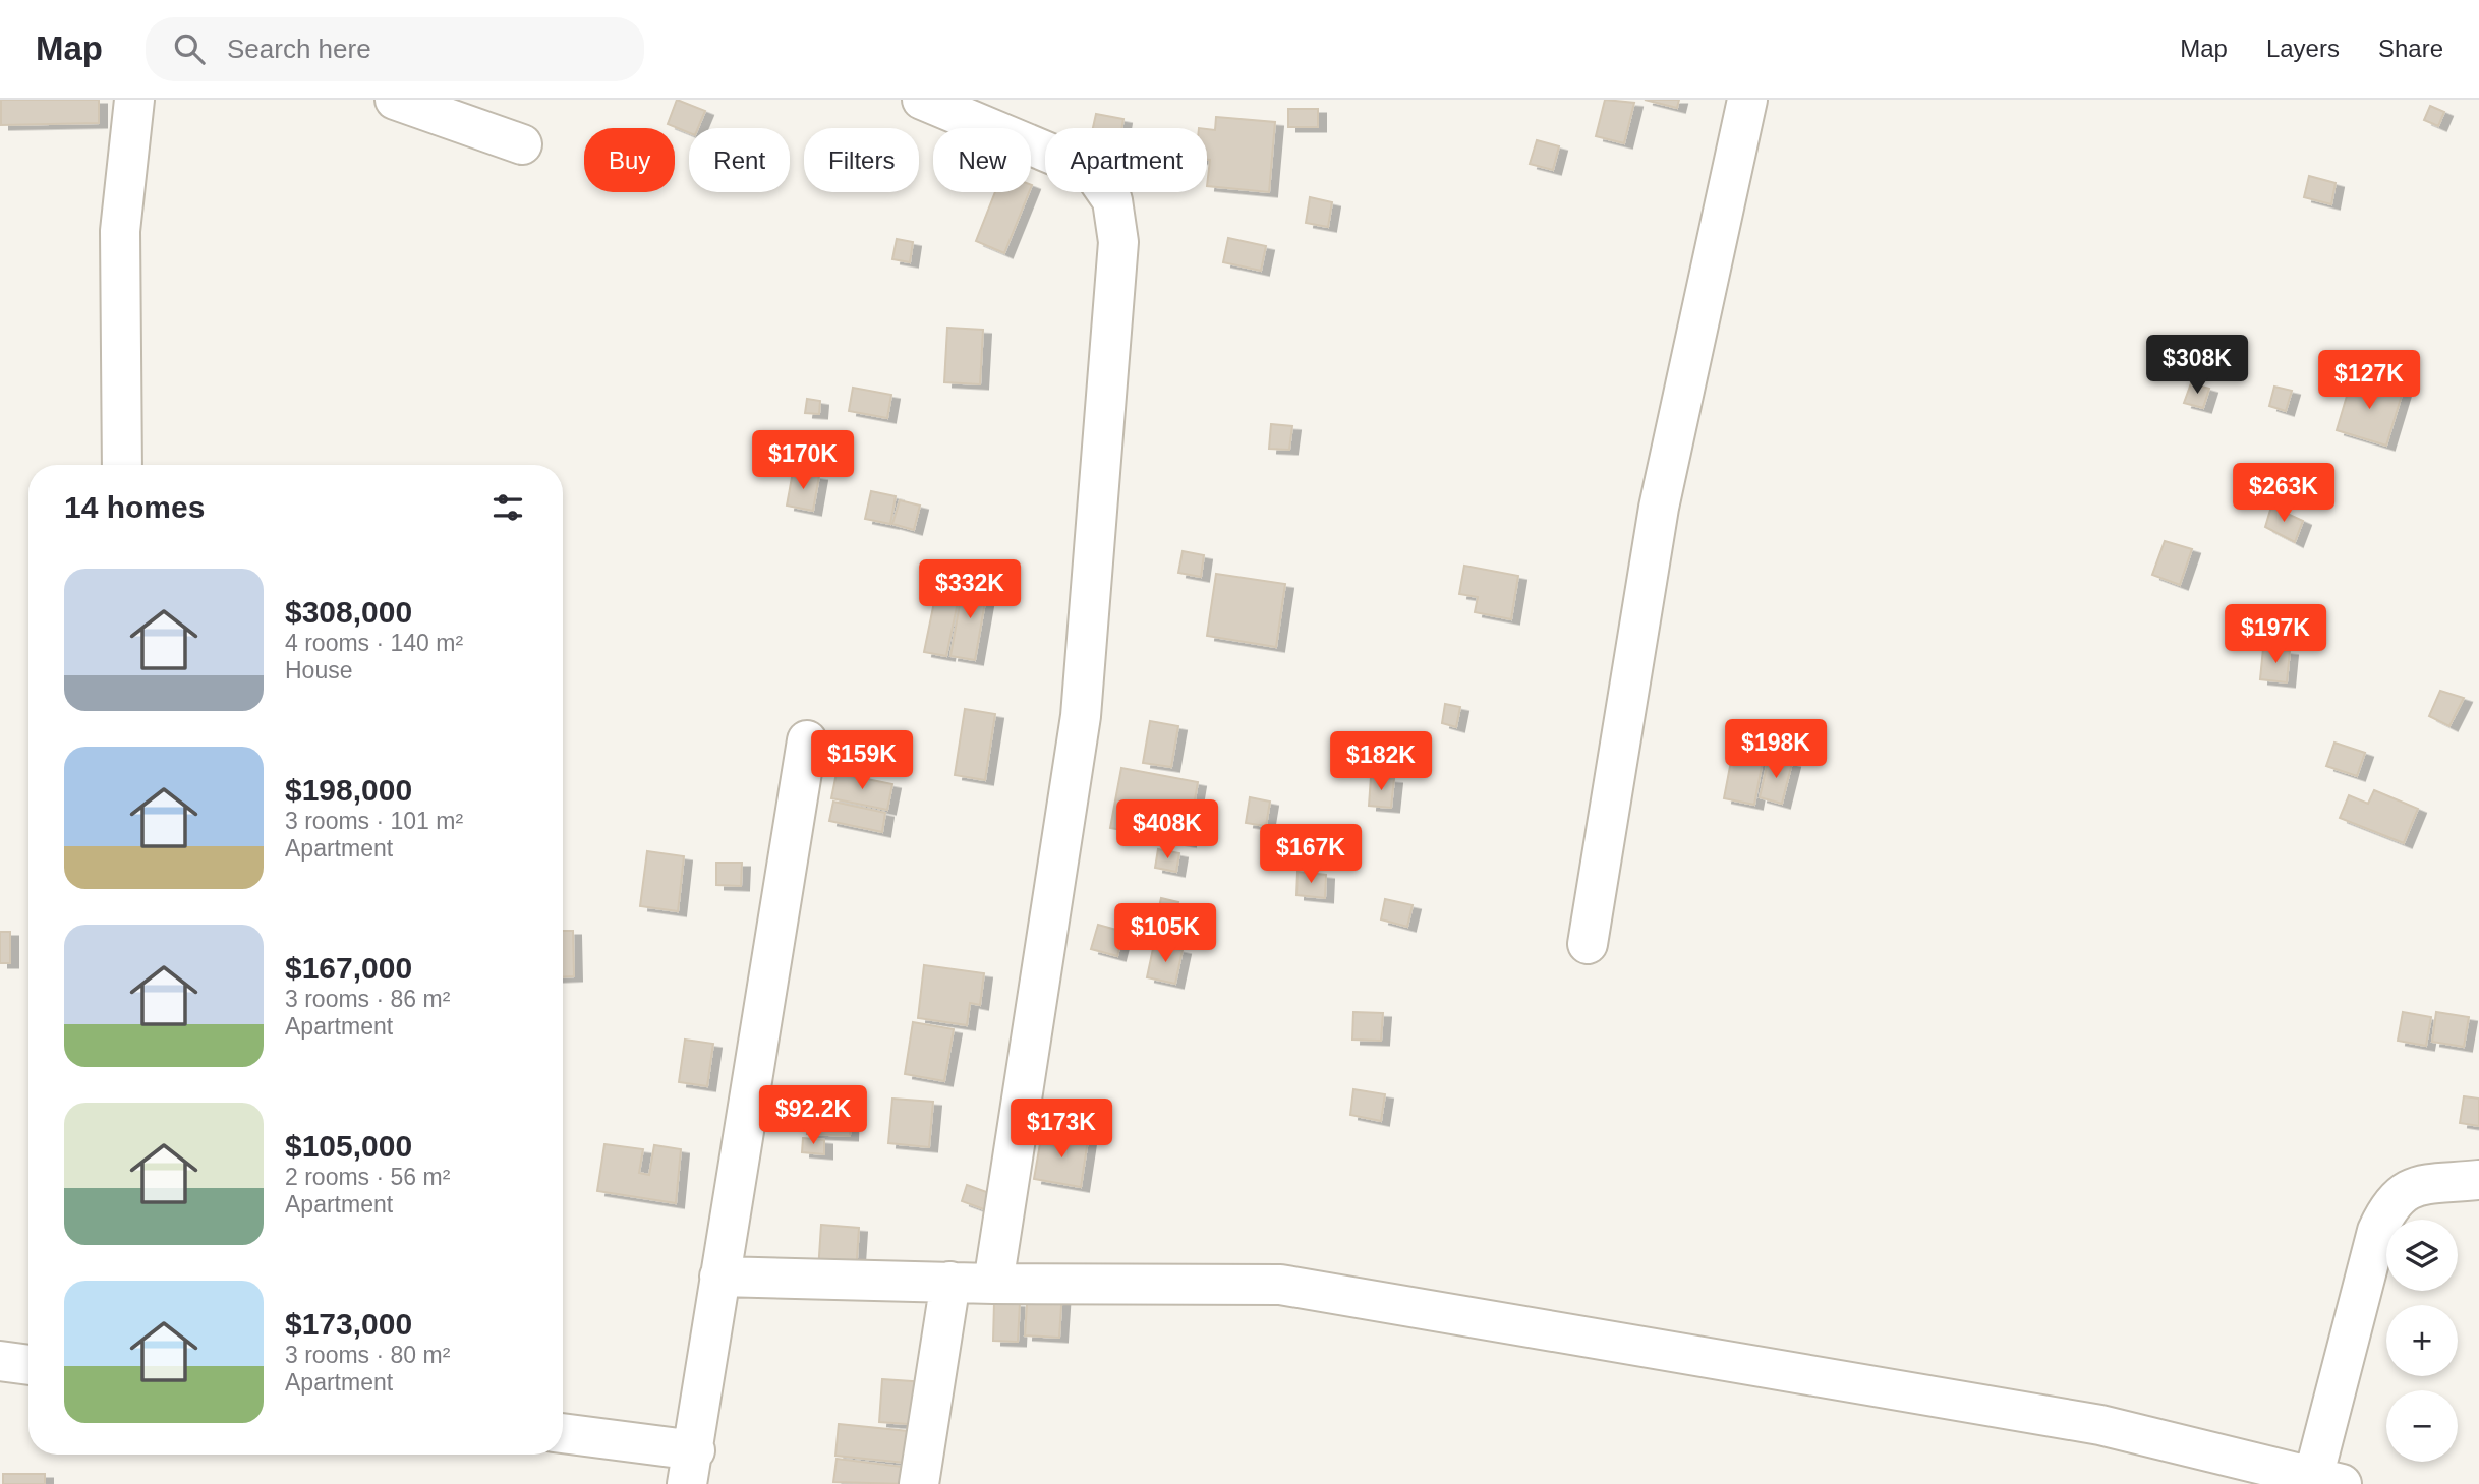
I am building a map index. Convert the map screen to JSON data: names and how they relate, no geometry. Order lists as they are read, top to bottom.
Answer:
{
  "page": {
    "header": "Map",
    "search": "Search here",
    "nav": ["Map", "Layers", "Share"],
    "chip": [
      "Buy",
      "Rent",
      "Filters",
      "New",
      "Apartment"
    ],
    "price": [
      "$308K",
      "$127K",
      "$170K",
      "$263K",
      "$332K",
      "$197K",
      "$198K",
      "$159K",
      "$182K",
      "$408K",
      "$167K",
      "$105K",
      "$92.2K",
      "$173K"
    ],
    "heading": "14 homes",
    "list": [
      {
        "name": "$308,000",
        "note": "4 rooms · 140 m² · House"
      },
      {
        "name": "$198,000",
        "note": "3 rooms · 101 m² · Apartment"
      },
      {
        "name": "$167,000",
        "note": "3 rooms · 86 m² · Apartment"
      },
      {
        "name": "$105,000",
        "note": "2 rooms · 56 m² · Apartment"
      },
      {
        "name": "$173,000",
        "note": "3 rooms · 80 m² · Apartment"
      }
    ],
    "map_buttons": ["+", "−"]
  }
}
